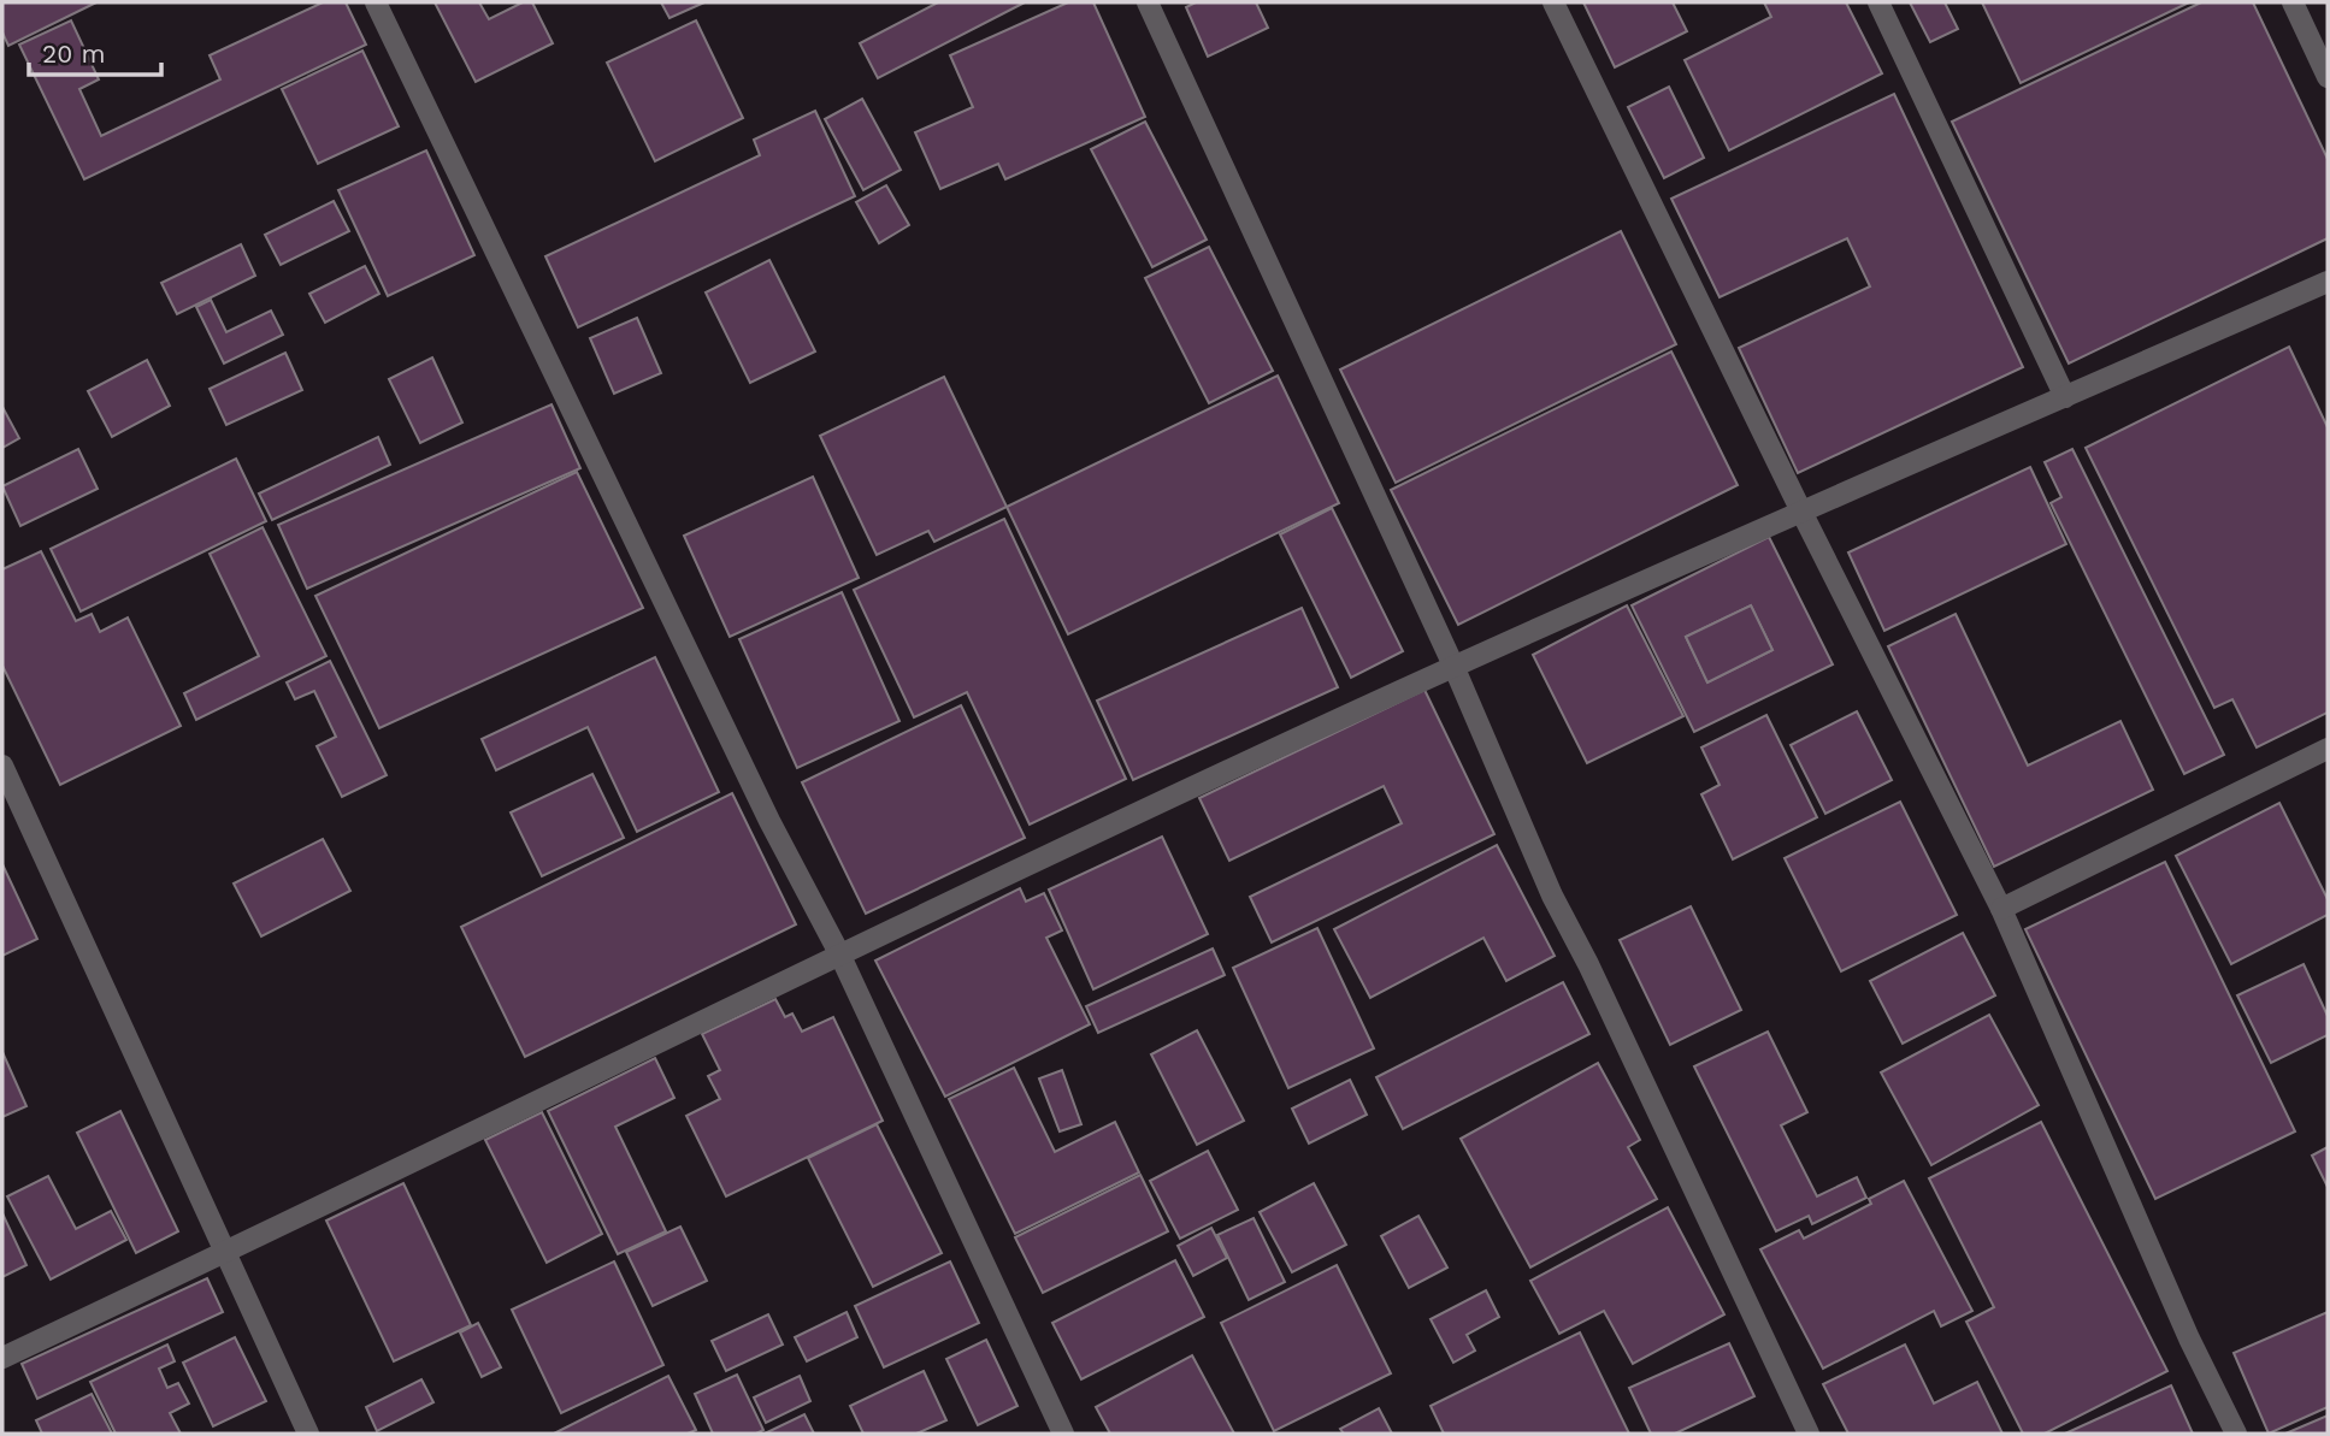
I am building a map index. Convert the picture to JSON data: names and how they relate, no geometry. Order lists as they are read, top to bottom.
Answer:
{
  "scale_bar": "20 m"
}
